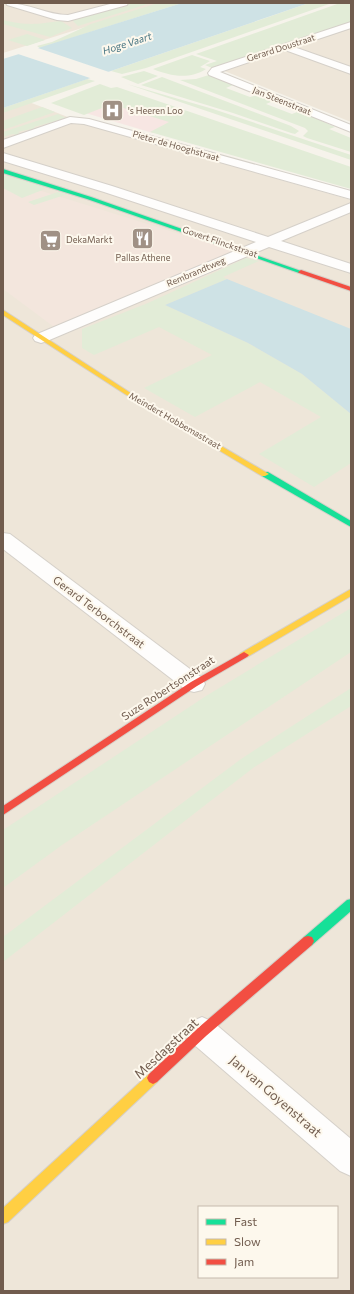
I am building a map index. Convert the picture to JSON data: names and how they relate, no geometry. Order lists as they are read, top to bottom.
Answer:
{
  "streets": {
    "street": [
      "Gerard Doustraat",
      "Jan Steenstraat",
      "Pieter de Hooghstraat",
      "Govert Flinckstraat",
      "Rembrandtweg",
      "Meindert Hobbemastraat",
      "Gerard Terborchstraat",
      "Suze Robertsonstraat",
      "Mesdagstraat",
      "Jan van Goyenstraat"
    ]
  },
  "crossings": [
    ["Gerard Doustraat", "Jan Steenstraat"],
    ["Govert Flinckstraat", "Rembrandtweg"],
    ["Rembrandtweg", "Meindert Hobbemastraat"],
    ["Gerard Terborchstraat", "Suze Robertsonstraat"],
    ["Mesdagstraat", "Jan van Goyenstraat"]
  ],
  "water": ["Hoge Vaart"],
  "places": {
    "hospital": ["'s Heeren Loo"],
    "restaurant": ["Pallas Athene"],
    "supermarket": ["DekaMarkt"]
  },
  "legend": ["Fast", "Slow", "Jam"]
}
